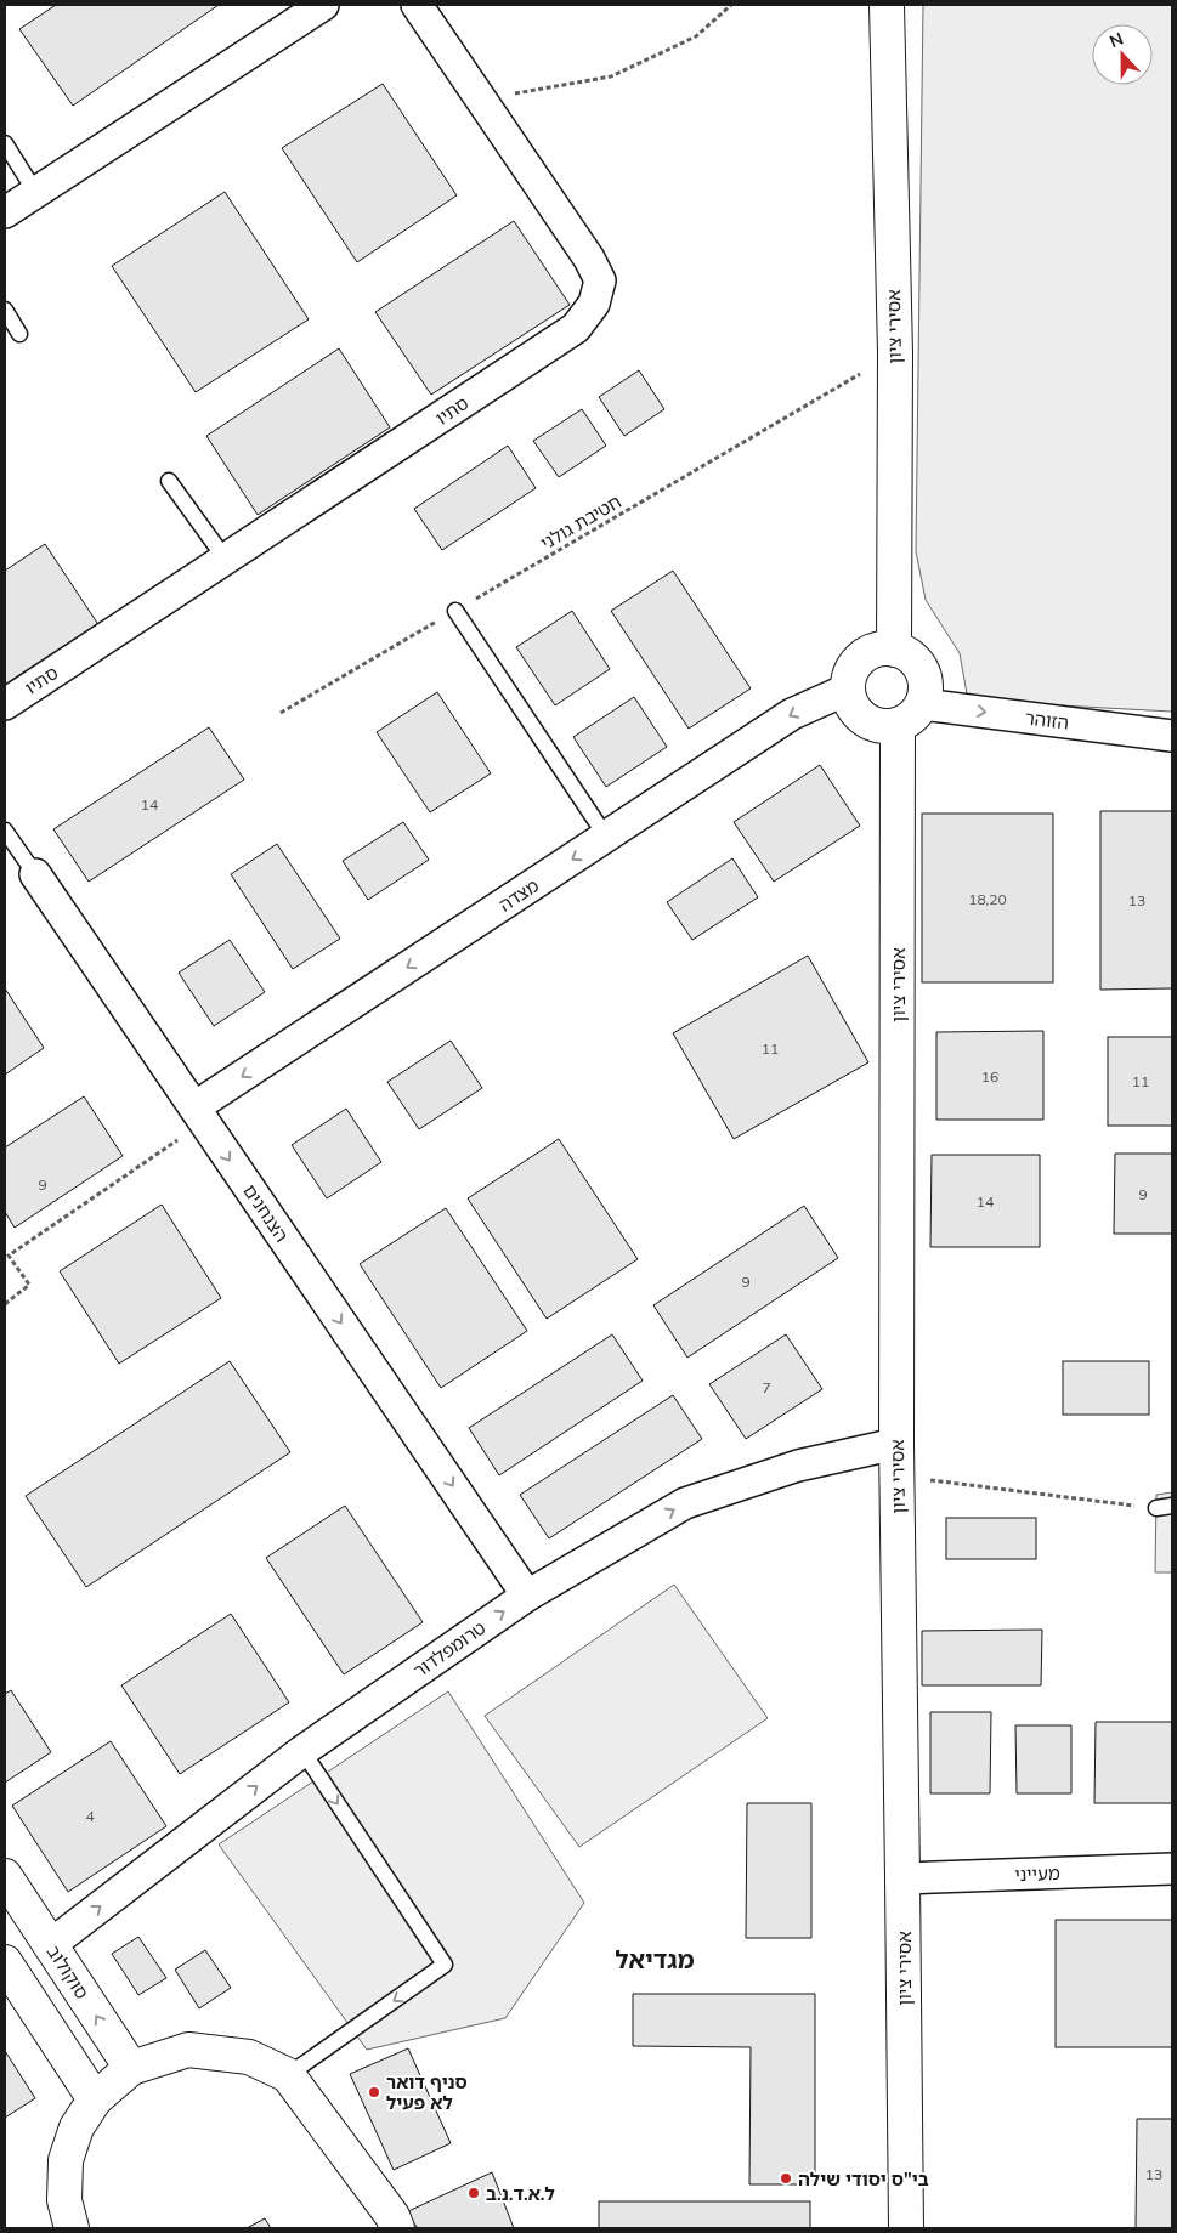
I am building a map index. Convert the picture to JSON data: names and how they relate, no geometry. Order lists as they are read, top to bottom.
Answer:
{
  "streets": {
    "street": [
      "אסירי ציון",
      "סתיו",
      "הזוהר",
      "מצדה",
      "הצנחנים",
      "טרומפלדור",
      "מעייני",
      "סוקולוב"
    ],
    "path": ["חטיבת גולני"]
  },
  "crossings": [
    ["אסירי ציון", "חטיבת גולני"],
    ["אסירי ציון", "הזוהר"],
    ["אסירי ציון", "מצדה"],
    ["אסירי ציון", "טרומפלדור"],
    ["אסירי ציון", "מעייני"],
    ["הזוהר", "מצדה"],
    ["מצדה", "הצנחנים"],
    ["הצנחנים", "טרומפלדור"],
    ["טרומפלדור", "סוקולוב"]
  ],
  "one_way": [
    "הזוהר",
    "מצדה",
    "הצנחנים",
    "טרומפלדור"
  ],
  "districts": ["מגדיאל"],
  "places": ["סניף דואר לא פעיל", "בי\"ס יסודי שילה", "ל.א.ד.נ.ב"],
  "house_numbers": [
    "14",
    "18,20",
    "13",
    "11",
    "16",
    "11",
    "9",
    "9",
    "14",
    "9",
    "7",
    "4",
    "13"
  ],
  "north": "top"
}
